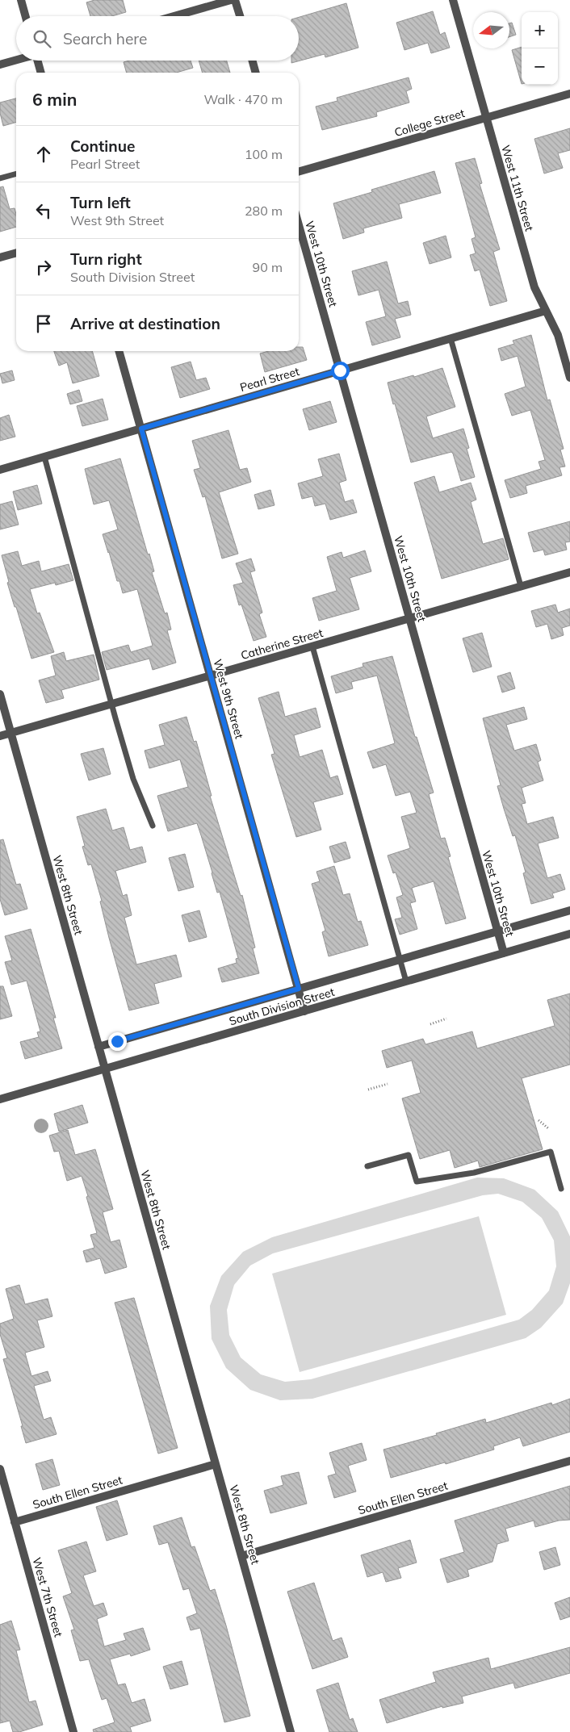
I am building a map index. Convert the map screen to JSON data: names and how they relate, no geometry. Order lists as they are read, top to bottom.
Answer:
{
  "streets": {
    "street": [
      "College Street",
      "West 11th Street",
      "West 10th Street",
      "Pearl Street",
      "Catherine Street",
      "West 9th Street",
      "West 8th Street",
      "South Division Street",
      "South Ellen Street",
      "West 7th Street"
    ]
  },
  "crossings": [
    ["College Street", "West 11th Street"],
    ["West 11th Street", "Pearl Street"],
    ["West 10th Street", "Pearl Street"],
    ["West 10th Street", "Catherine Street"],
    ["West 10th Street", "South Division Street"],
    ["Pearl Street", "West 9th Street"],
    ["Catherine Street", "West 9th Street"],
    ["Catherine Street", "West 8th Street"],
    ["West 9th Street", "South Division Street"],
    ["West 8th Street", "South Division Street"],
    ["West 8th Street", "South Ellen Street"],
    ["South Ellen Street", "West 7th Street"]
  ],
  "north": "left",
  "page": {
    "map_buttons": ["+", "−"],
    "search": "Search here",
    "heading": ["6 min", "Walk · 470 m"],
    "list": [
      ["Continue", "Pearl Street", "100 m"],
      ["Turn left", "West 9th Street", "280 m"],
      ["Turn right", "South Division Street", "90 m"],
      "Arrive at destination"
    ]
  }
}
